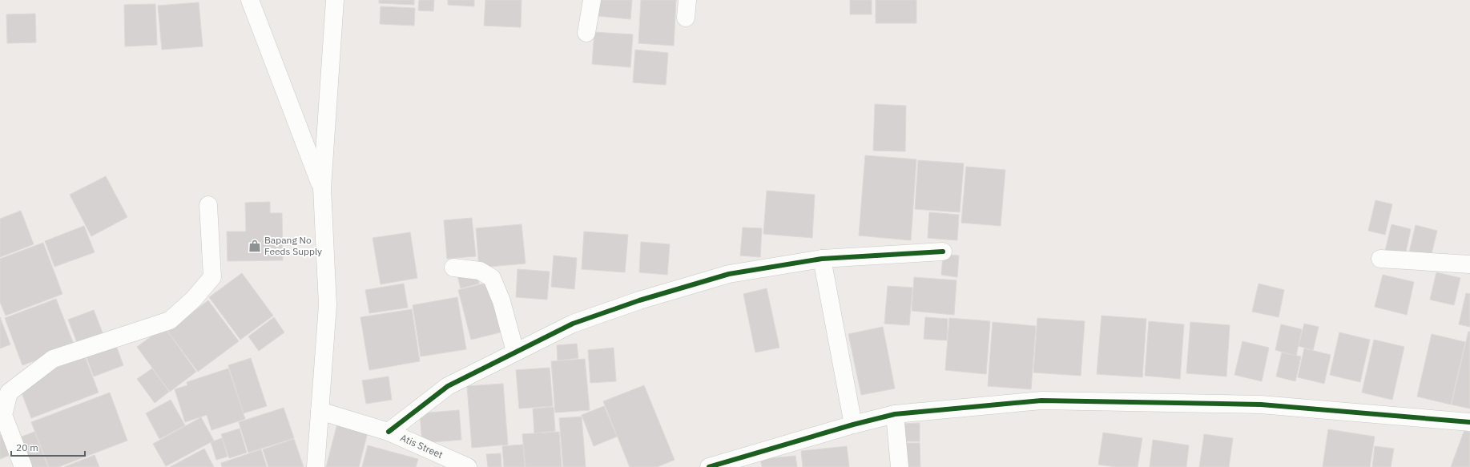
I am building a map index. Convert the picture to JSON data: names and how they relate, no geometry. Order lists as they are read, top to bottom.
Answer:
{
  "streets": {
    "street": ["Atis Street"]
  },
  "places": {
    "shop": ["Bapang No Feeds Supply"]
  },
  "scale_bar": "20 m"
}
